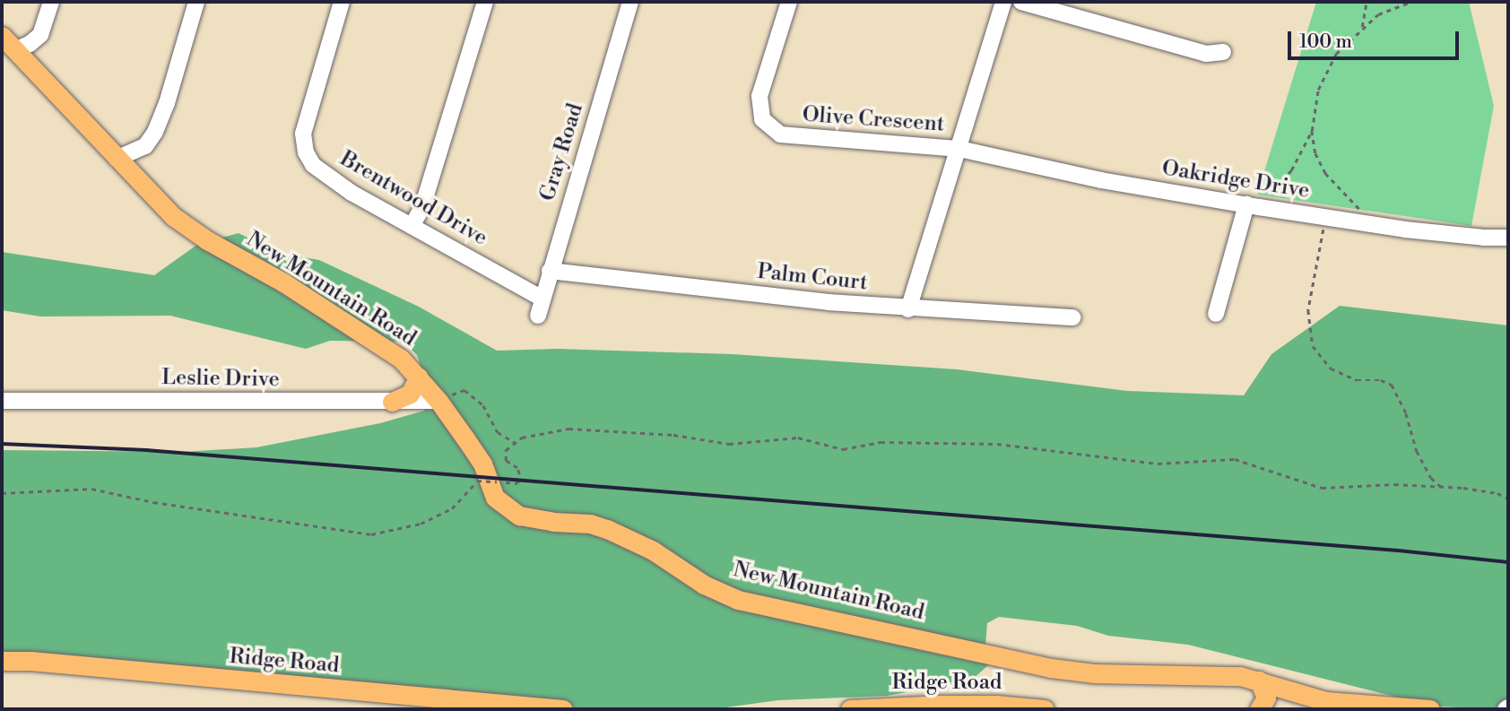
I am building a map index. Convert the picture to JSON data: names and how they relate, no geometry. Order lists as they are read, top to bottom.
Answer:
{
  "streets": {
    "main road": ["New Mountain Road", "Ridge Road"],
    "street": [
      "Olive Crescent",
      "Gray Road",
      "Oakridge Drive",
      "Brentwood Drive",
      "Palm Court",
      "Leslie Drive"
    ]
  },
  "crossings": [
    ["Olive Crescent", "Oakridge Drive"],
    ["Gray Road", "Brentwood Drive"],
    ["Gray Road", "Palm Court"],
    ["New Mountain Road", "Leslie Drive"]
  ],
  "scale_bar": "100 m"
}
